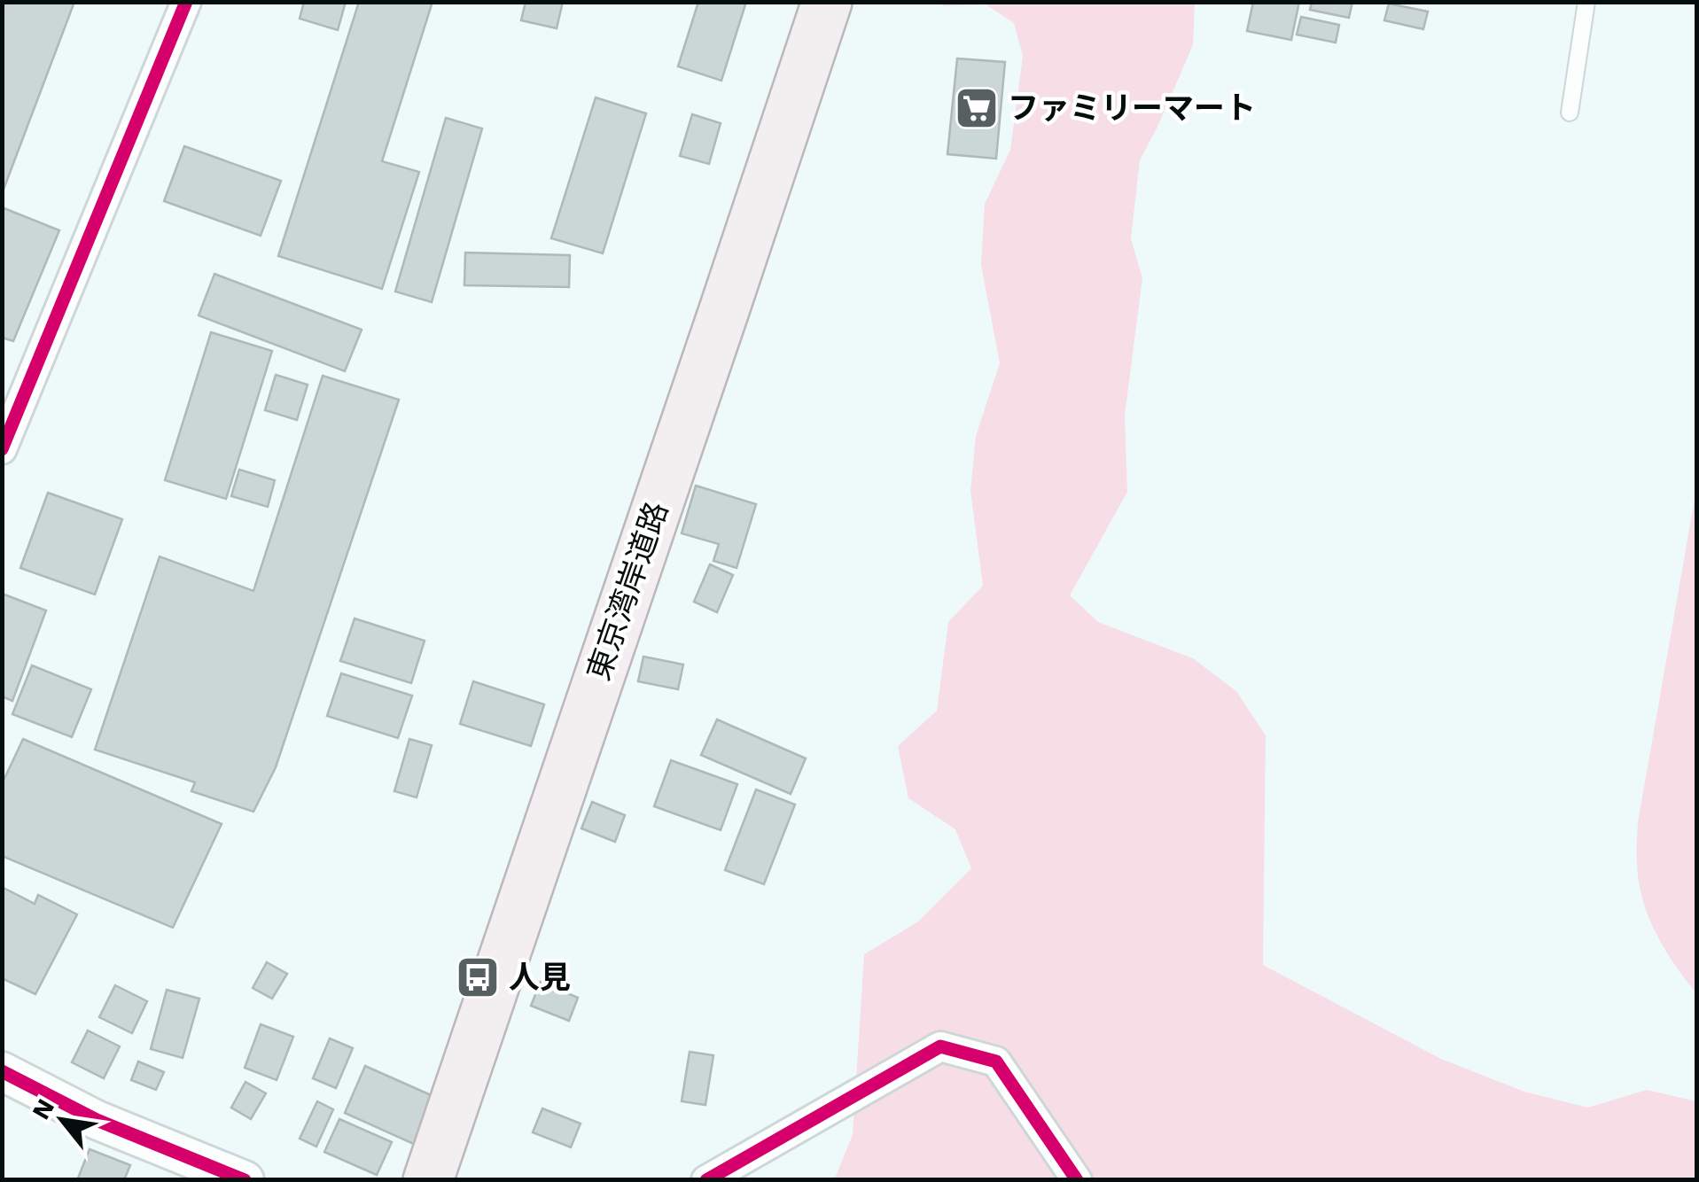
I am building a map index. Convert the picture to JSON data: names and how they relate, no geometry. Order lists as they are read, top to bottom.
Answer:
{
  "streets": {
    "highway": ["東京湾岸道路"]
  },
  "places": {
    "supermarket": ["ファミリーマート"],
    "bus stop": ["人見"]
  },
  "north": "top left"
}
